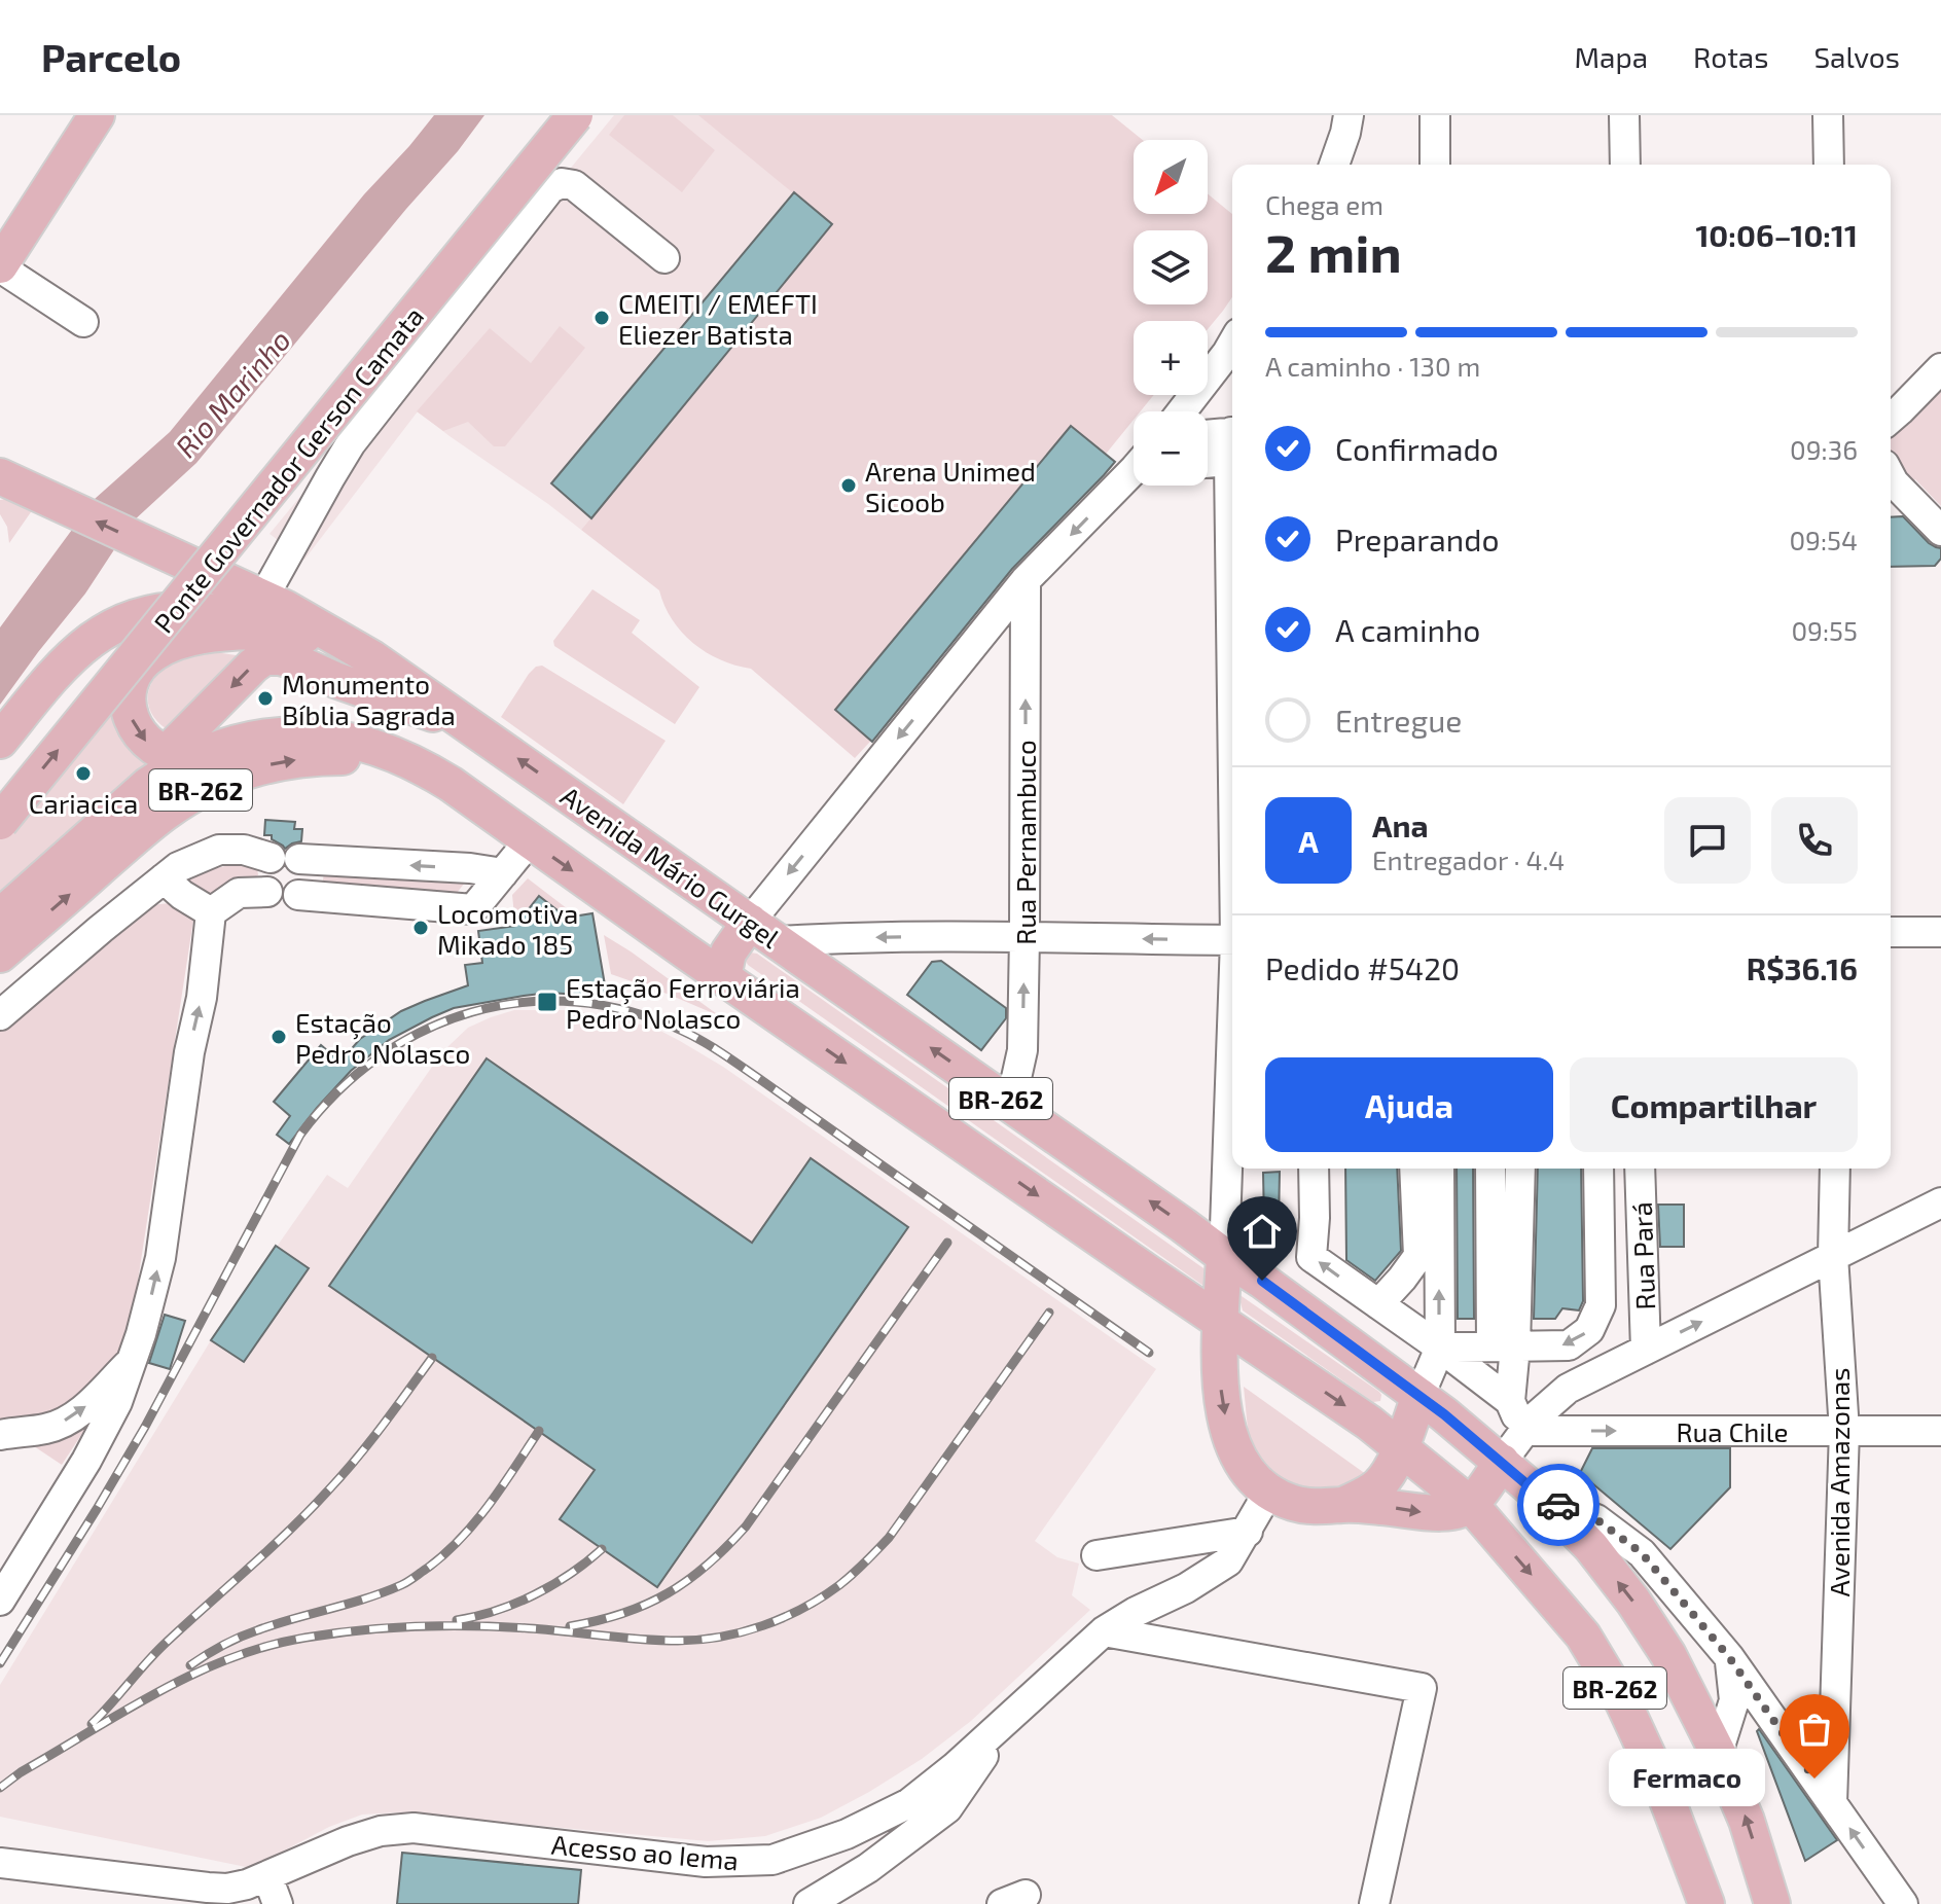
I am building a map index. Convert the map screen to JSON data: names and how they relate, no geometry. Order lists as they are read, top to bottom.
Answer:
{
  "streets": {
    "main road": ["Ponte Governador Gerson Camata", "BR-262", "Avenida Mário Gurgel"],
    "street": [
      "Rua Pernambuco",
      "Rua Pará",
      "Rua Chile",
      "Avenida Amazonas",
      "Acesso ao Iema"
    ]
  },
  "crossings": [
    ["BR-262", "Avenida Mário Gurgel"],
    ["Rua Pernambuco", "Avenida Mário Gurgel"],
    ["Rua Chile", "Avenida Amazonas"]
  ],
  "one_way": ["Rua Pernambuco", "Rua Chile"],
  "water": ["Rio Marinho"],
  "places": {
    "other": [
      "CMEITI / EMEFTI Eliezer Batista",
      "Arena Unimed Sicoob",
      "Monumento Bíblia Sagrada",
      "Cariacica",
      "Locomotiva Mikado 185",
      "Estação Pedro Nolasco",
      "Fermaco"
    ],
    "transit": ["Estação Ferroviária Pedro Nolasco"]
  },
  "north": "bottom left",
  "page": {
    "header": "Parcelo",
    "nav": ["Mapa", "Rotas", "Salvos"],
    "map_buttons": ["+", "−"],
    "heading": ["2 min", "Chega em", "10:06–10:11"],
    "panel": [
      "Ana",
      "Entregador · 4.4",
      "Pedido #5420",
      "R$36.16"
    ],
    "bar": "A caminho · 130 m",
    "list": [
      ["Confirmado", "09:36"],
      ["Preparando", "09:54"],
      ["A caminho", "09:55"],
      "Entregue"
    ],
    "round": "A",
    "buttons": ["Ajuda", "Compartilhar"],
    "bubble": "Fermaco"
  }
}
